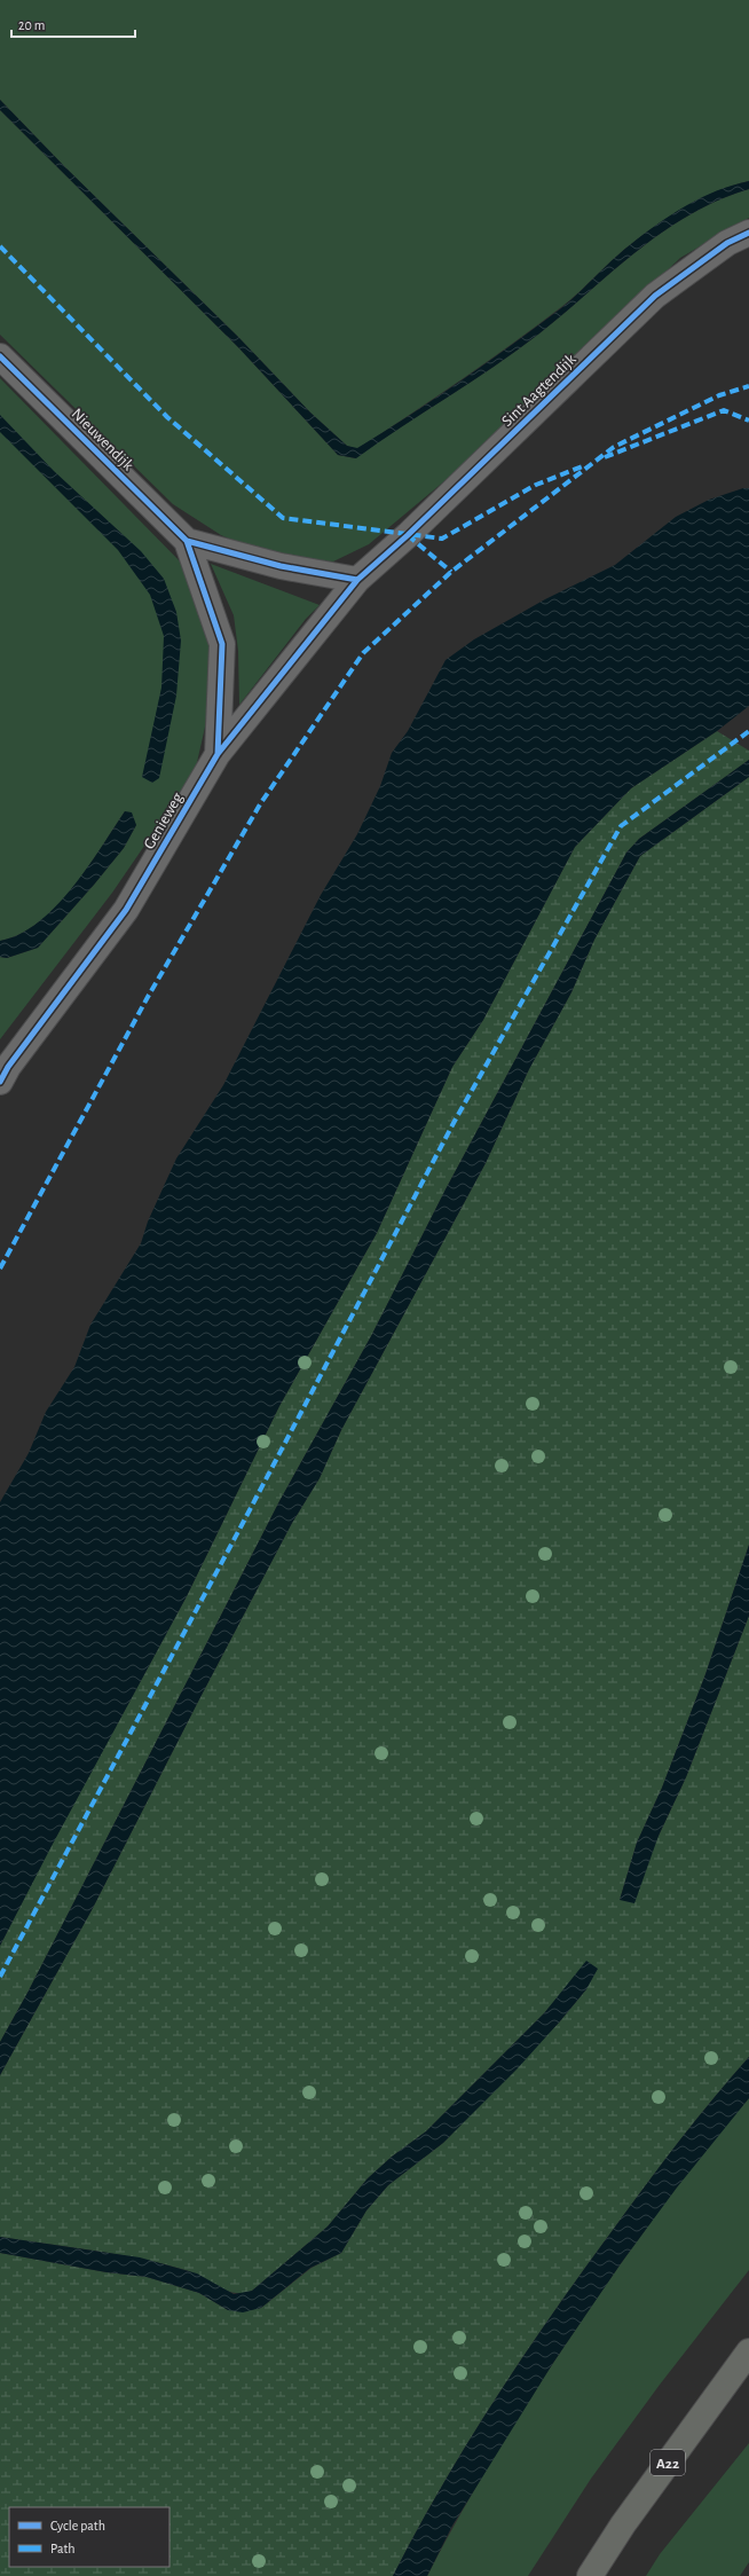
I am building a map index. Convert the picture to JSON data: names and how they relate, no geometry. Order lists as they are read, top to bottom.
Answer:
{
  "streets": {
    "highway": ["A22"],
    "street": ["Sint Aagtendijk", "Nieuwendijk", "Genieweg"]
  },
  "crossings": [
    ["Sint Aagtendijk", "Nieuwendijk"],
    ["Sint Aagtendijk", "Genieweg"],
    ["Nieuwendijk", "Genieweg"]
  ],
  "legend": ["Cycle path", "Path"],
  "scale_bar": "20 m"
}
